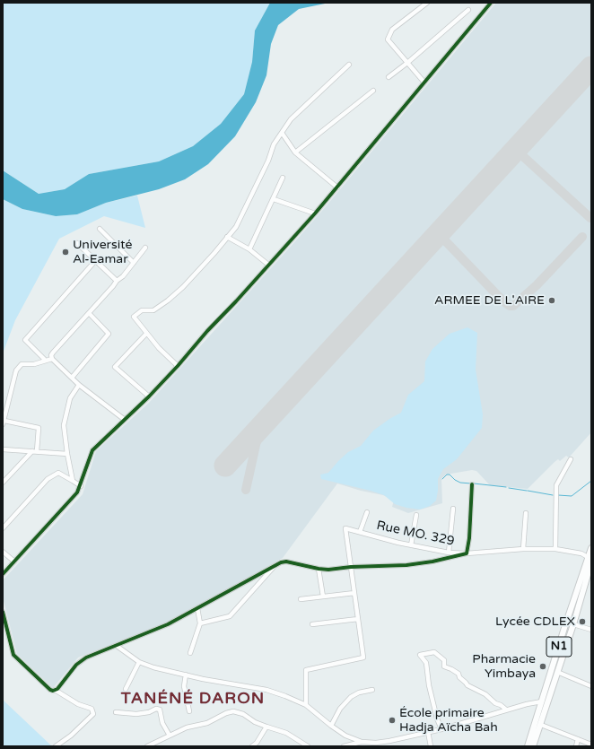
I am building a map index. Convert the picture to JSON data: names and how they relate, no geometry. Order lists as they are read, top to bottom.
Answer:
{
  "streets": {
    "highway": ["N1"],
    "street": ["Rue MO. 329"]
  },
  "crossings": [
    ["Rue MO. 329", "N1"]
  ],
  "districts": ["TANÉNÉ DARON"],
  "places": [
    "Université Al-Eamar",
    "ARMEE DE L'AIRE",
    "Lycée CDLEX",
    "Pharmacie Yimbaya",
    "École primaire Hadja Aïcha Bah"
  ]
}
